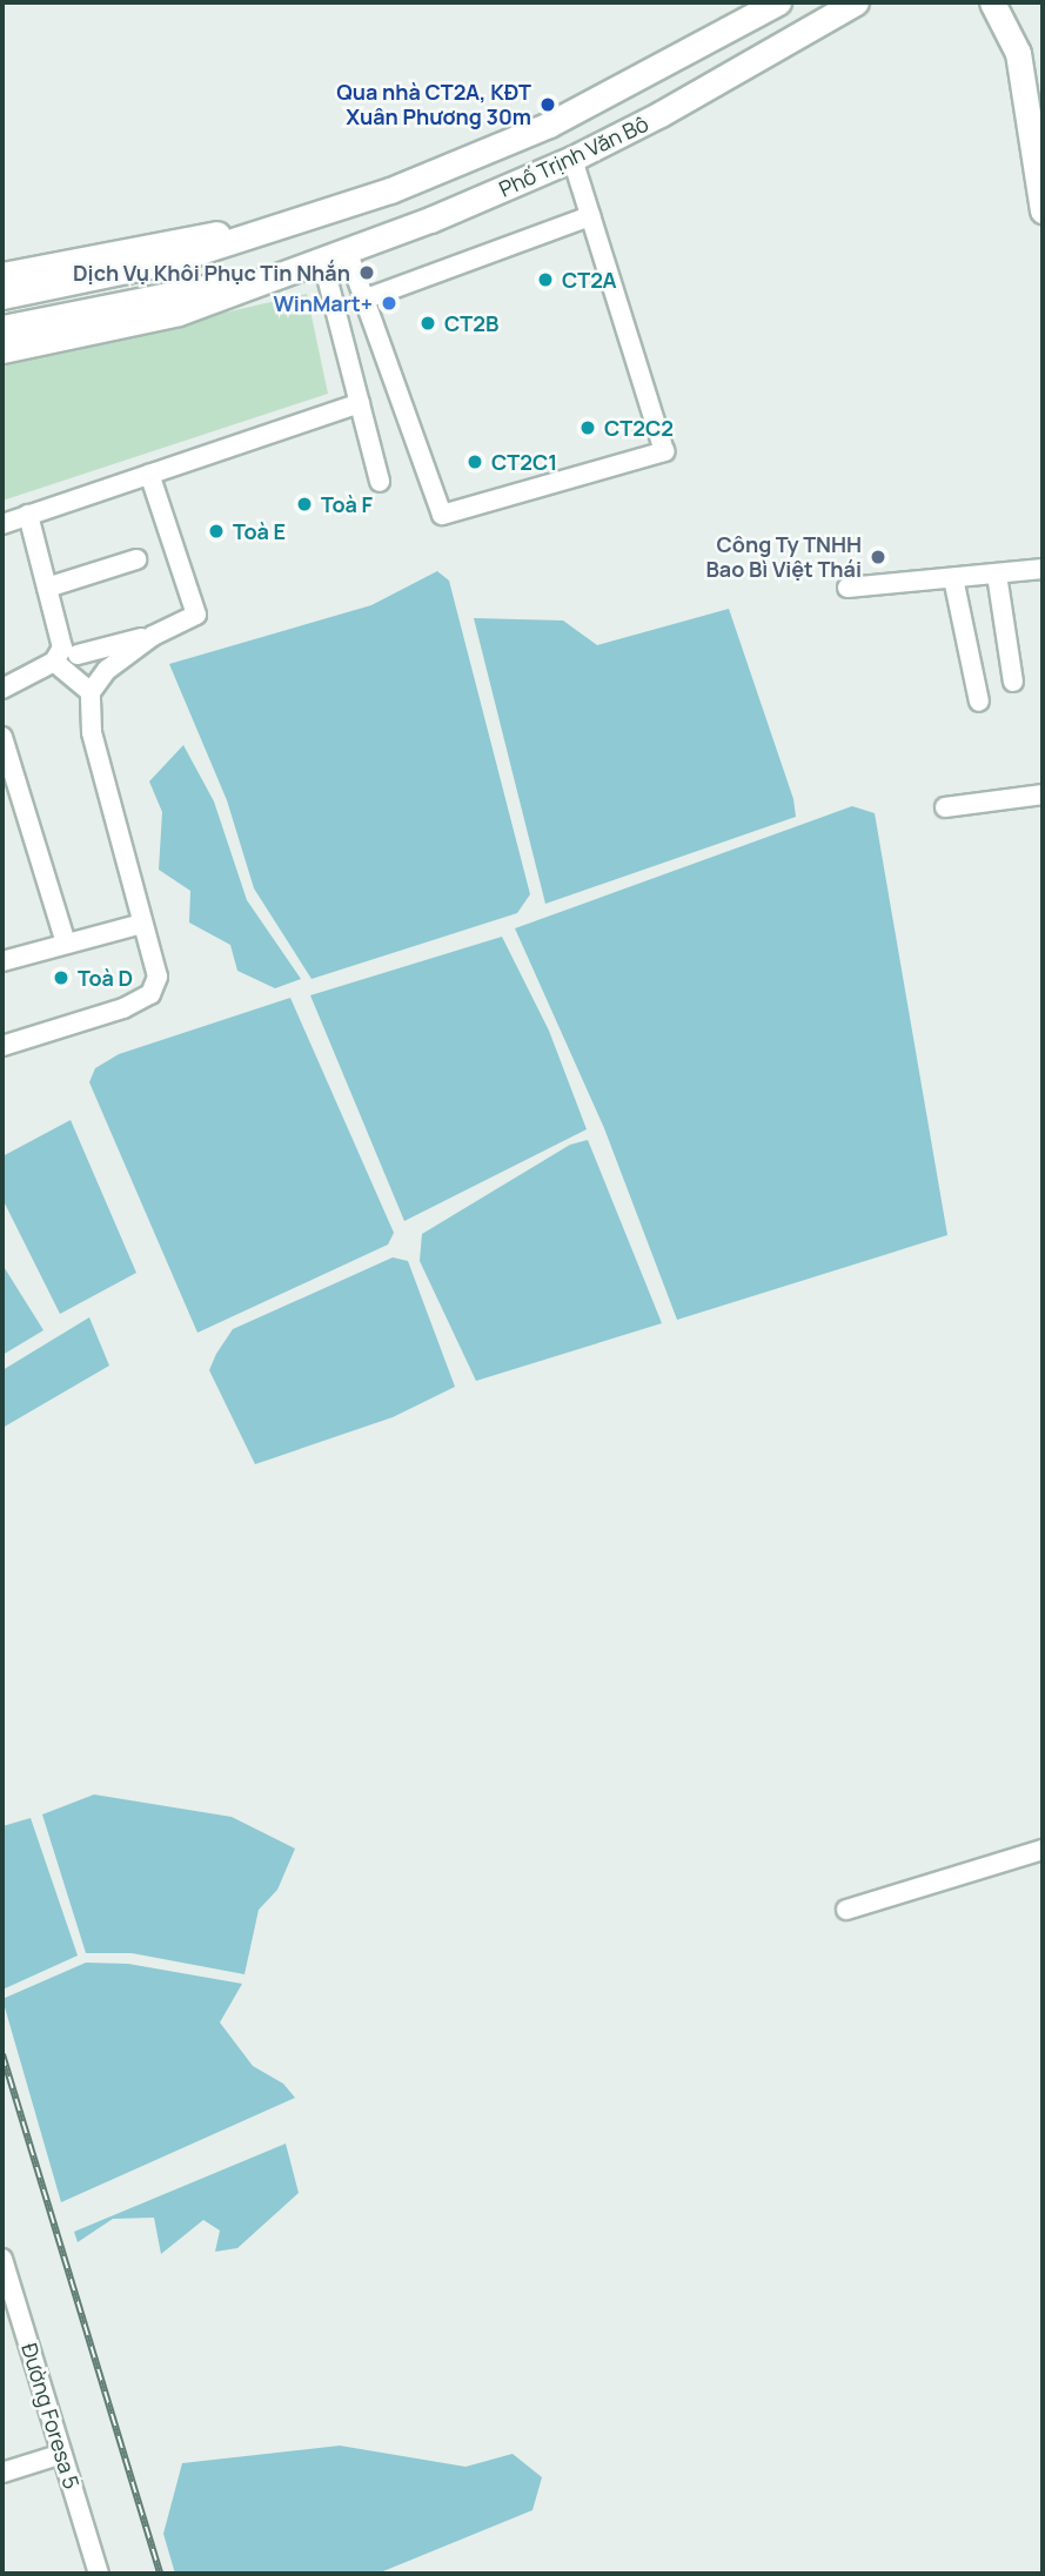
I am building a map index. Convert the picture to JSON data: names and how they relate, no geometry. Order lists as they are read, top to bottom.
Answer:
{
  "streets": {
    "main road": ["Phố Trịnh Văn Bô"],
    "street": ["Đường Foresa 5"]
  },
  "places": [
    "Qua nhà CT2A, KĐT Xuân Phương 30m",
    "Dịch Vụ Khôi Phục Tin Nhắn",
    "CT2A",
    "WinMart+",
    "CT2B",
    "CT2C2",
    "CT2C1",
    "Toà F",
    "Toà E",
    "Công Ty TNHH Bao Bì Việt Thái",
    "Toà D"
  ]
}
